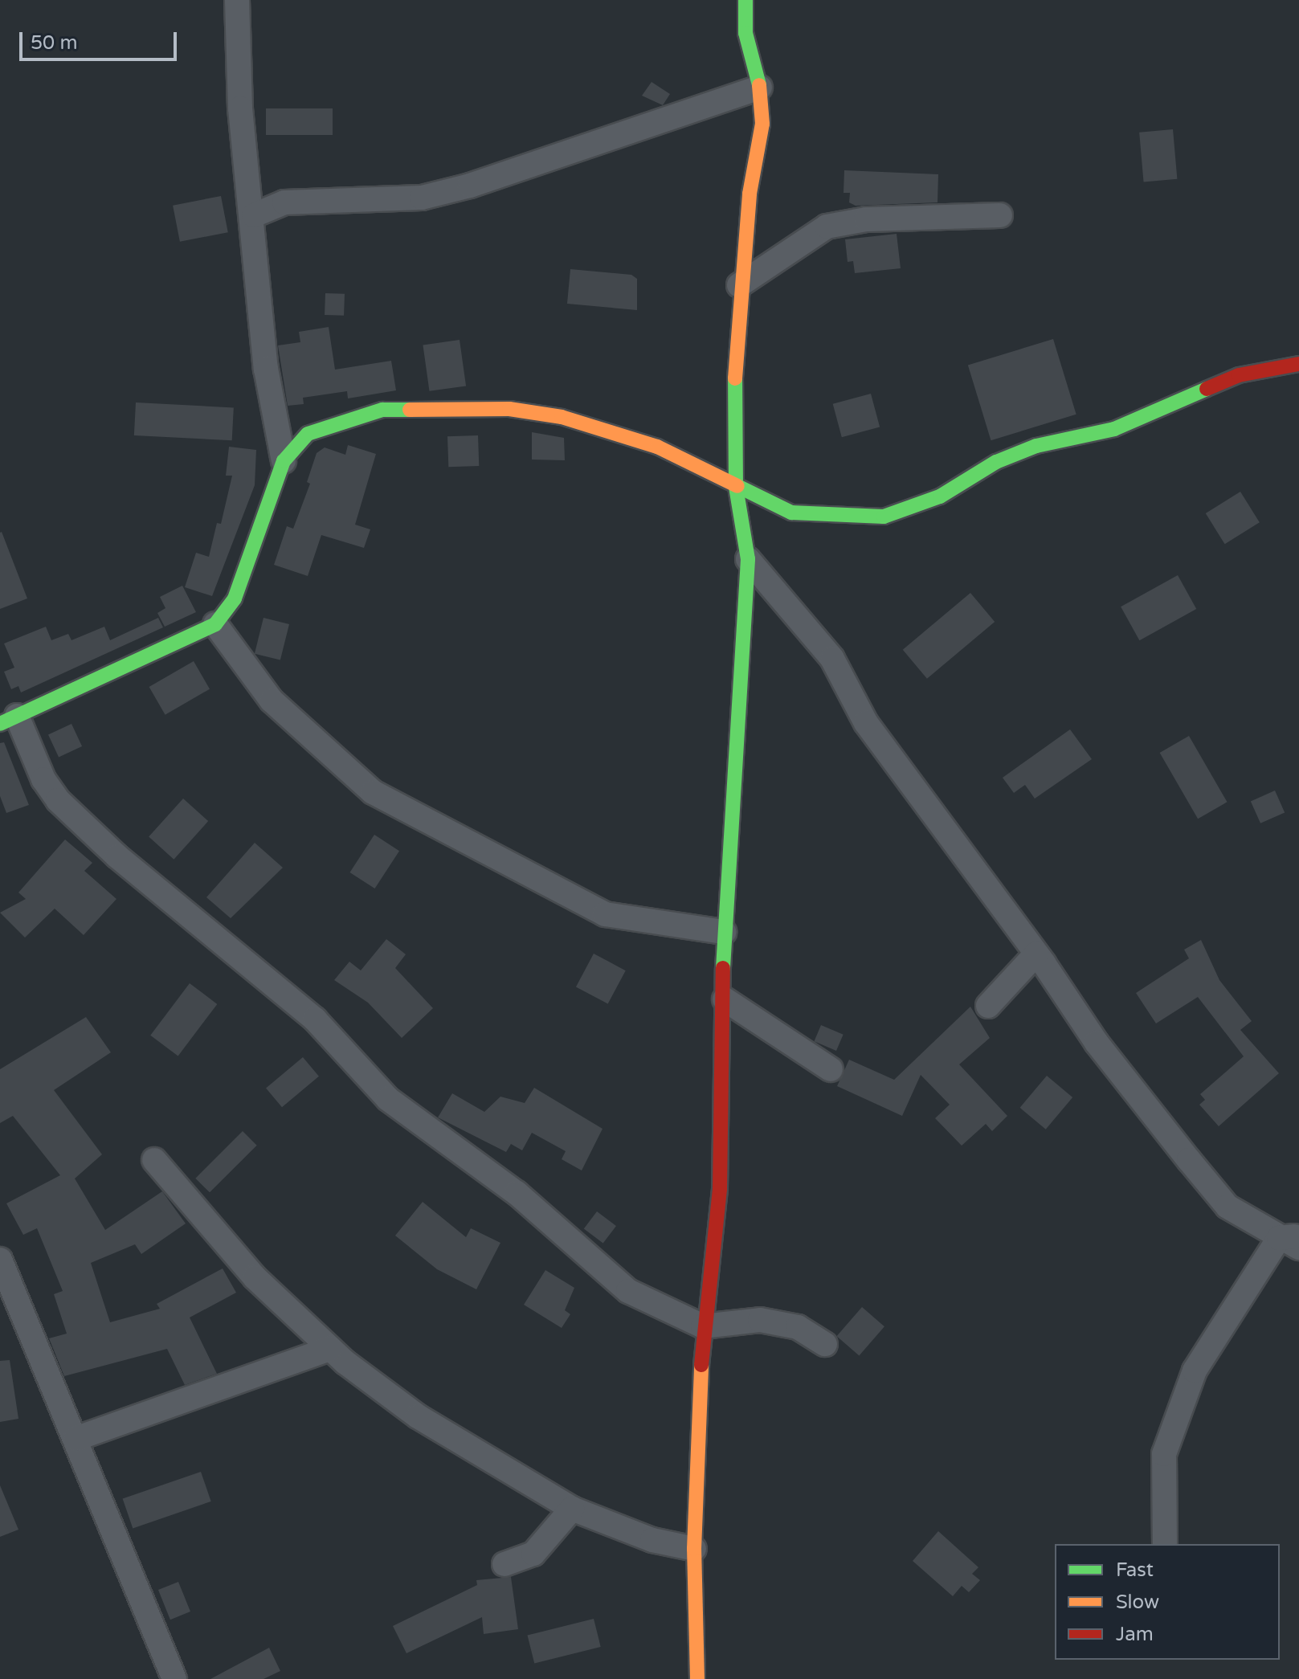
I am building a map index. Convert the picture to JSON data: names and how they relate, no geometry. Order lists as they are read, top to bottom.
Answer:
{
  "legend": ["Fast", "Slow", "Jam"],
  "scale_bar": "50 m"
}
